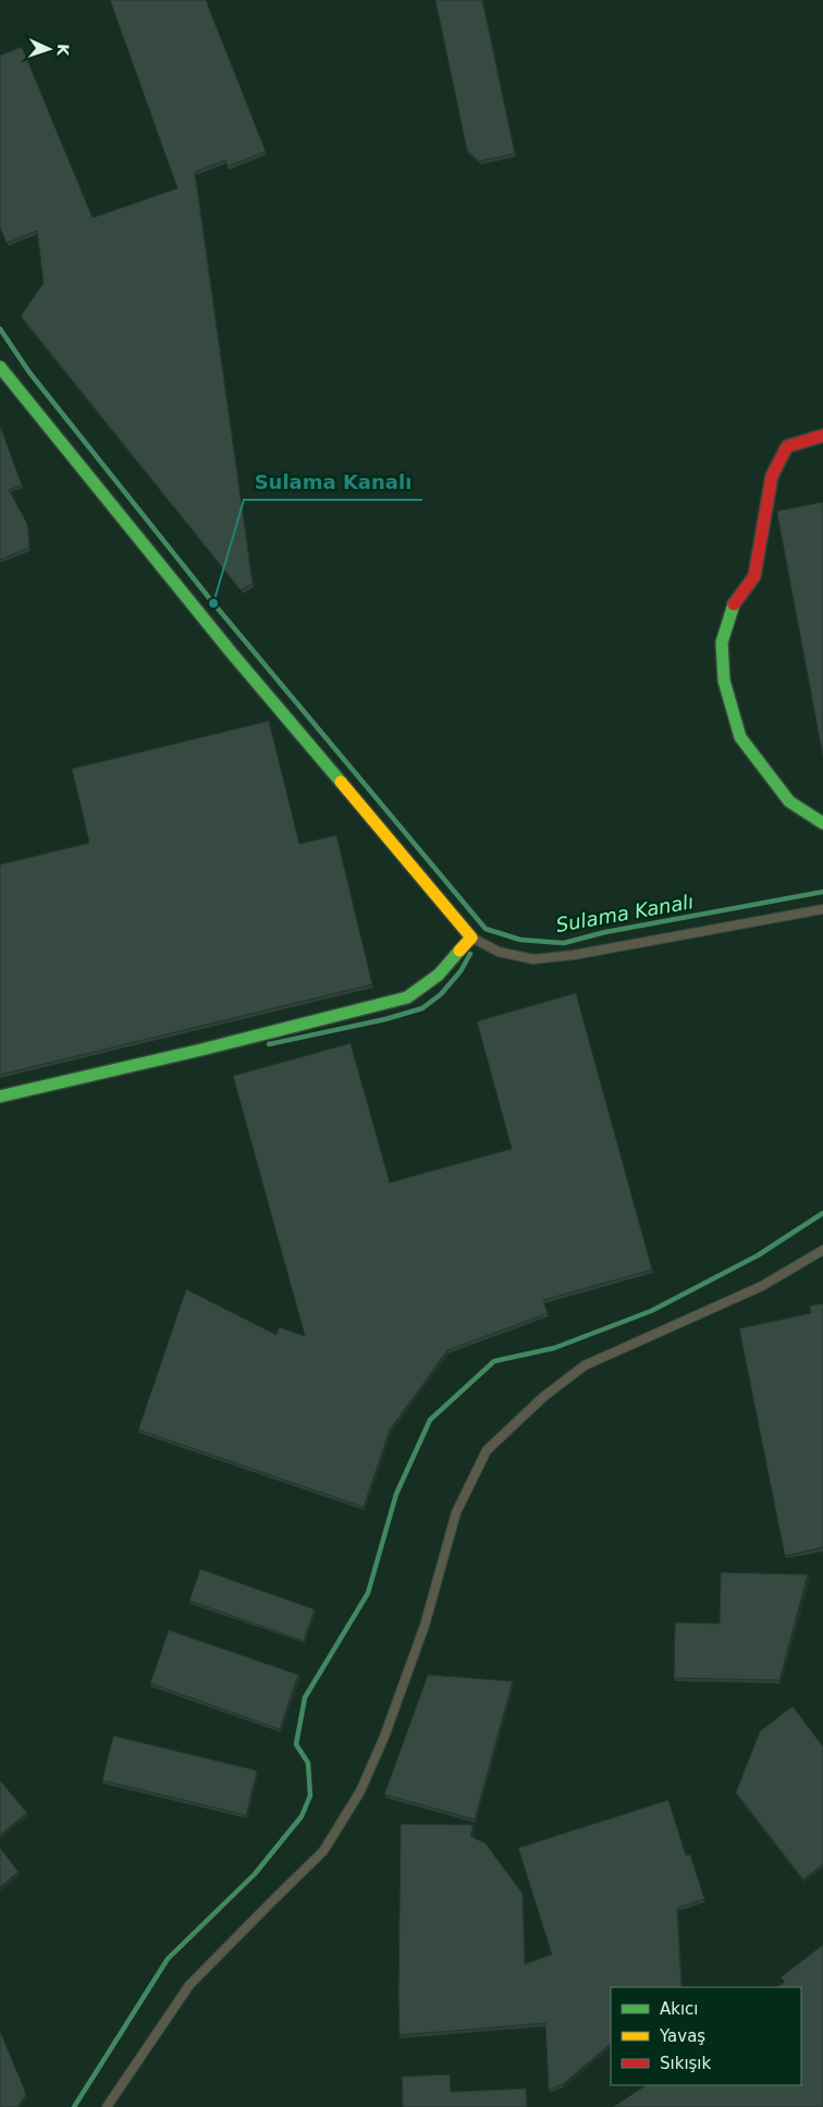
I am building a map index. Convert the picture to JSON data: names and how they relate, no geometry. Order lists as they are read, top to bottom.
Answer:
{
  "water": ["Sulama Kanalı"],
  "places": ["Sulama Kanalı"],
  "legend": ["Akıcı", "Yavaş", "Sıkışık"],
  "north": "right"
}
